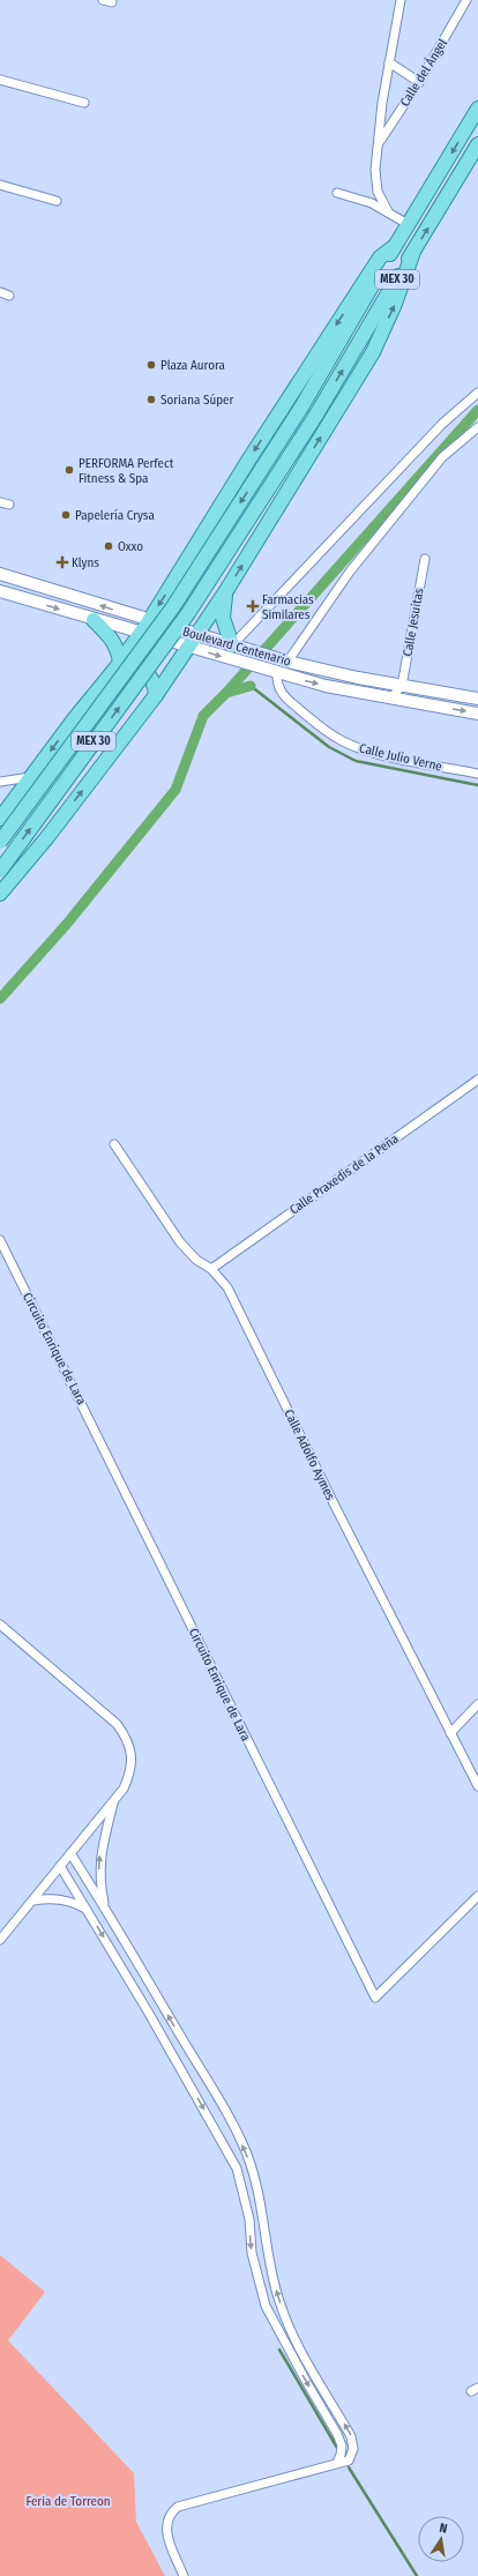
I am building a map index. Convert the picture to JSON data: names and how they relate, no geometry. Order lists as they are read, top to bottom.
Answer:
{
  "streets": {
    "main road": ["MEX 30", "Boulevard Centenario"],
    "street": [
      "Calle del Ángel",
      "Calle Jesuitas",
      "Calle Julio Verne",
      "Calle Praxedis de la Peña",
      "Circuito Enrique de Lara",
      "Calle Adolfo Aymes"
    ]
  },
  "crossings": [
    ["Calle Jesuitas", "Boulevard Centenario"],
    ["Boulevard Centenario", "Calle Julio Verne"],
    ["Calle Praxedis de la Peña", "Calle Adolfo Aymes"]
  ],
  "parks": ["Feria de Torreon"],
  "places": {
    "other": [
      "Plaza Aurora",
      "Soriana Súper",
      "PERFORMA Perfect Fitness & Spa",
      "Papelería Crysa",
      "Oxxo"
    ],
    "health": ["Klyns", "Farmacias Similares"]
  },
  "north": "top"
}
